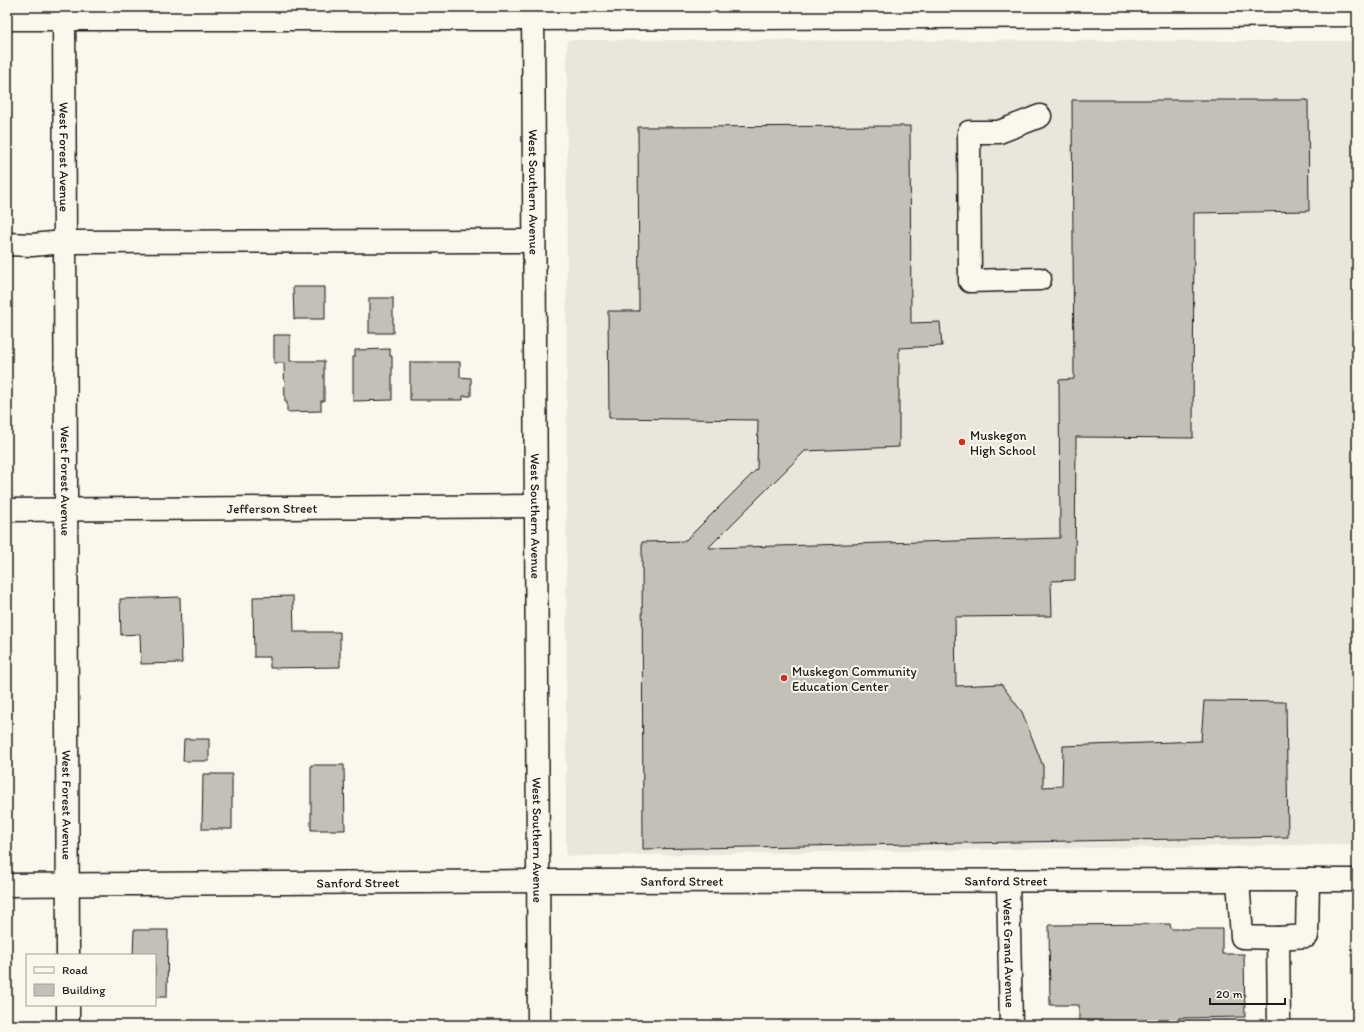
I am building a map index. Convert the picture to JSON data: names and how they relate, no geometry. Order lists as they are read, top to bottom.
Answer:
{
  "streets": {
    "street": [
      "West Forest Avenue",
      "West Southern Avenue",
      "Jefferson Street",
      "Sanford Street",
      "West Grand Avenue"
    ]
  },
  "crossings": [
    ["West Forest Avenue", "Jefferson Street"],
    ["West Forest Avenue", "Sanford Street"],
    ["West Southern Avenue", "Jefferson Street"],
    ["West Southern Avenue", "Sanford Street"],
    ["Sanford Street", "West Grand Avenue"]
  ],
  "places": ["Muskegon High School", "Muskegon Community Education Center"],
  "legend": ["Road", "Building"],
  "scale_bar": "20 m"
}
